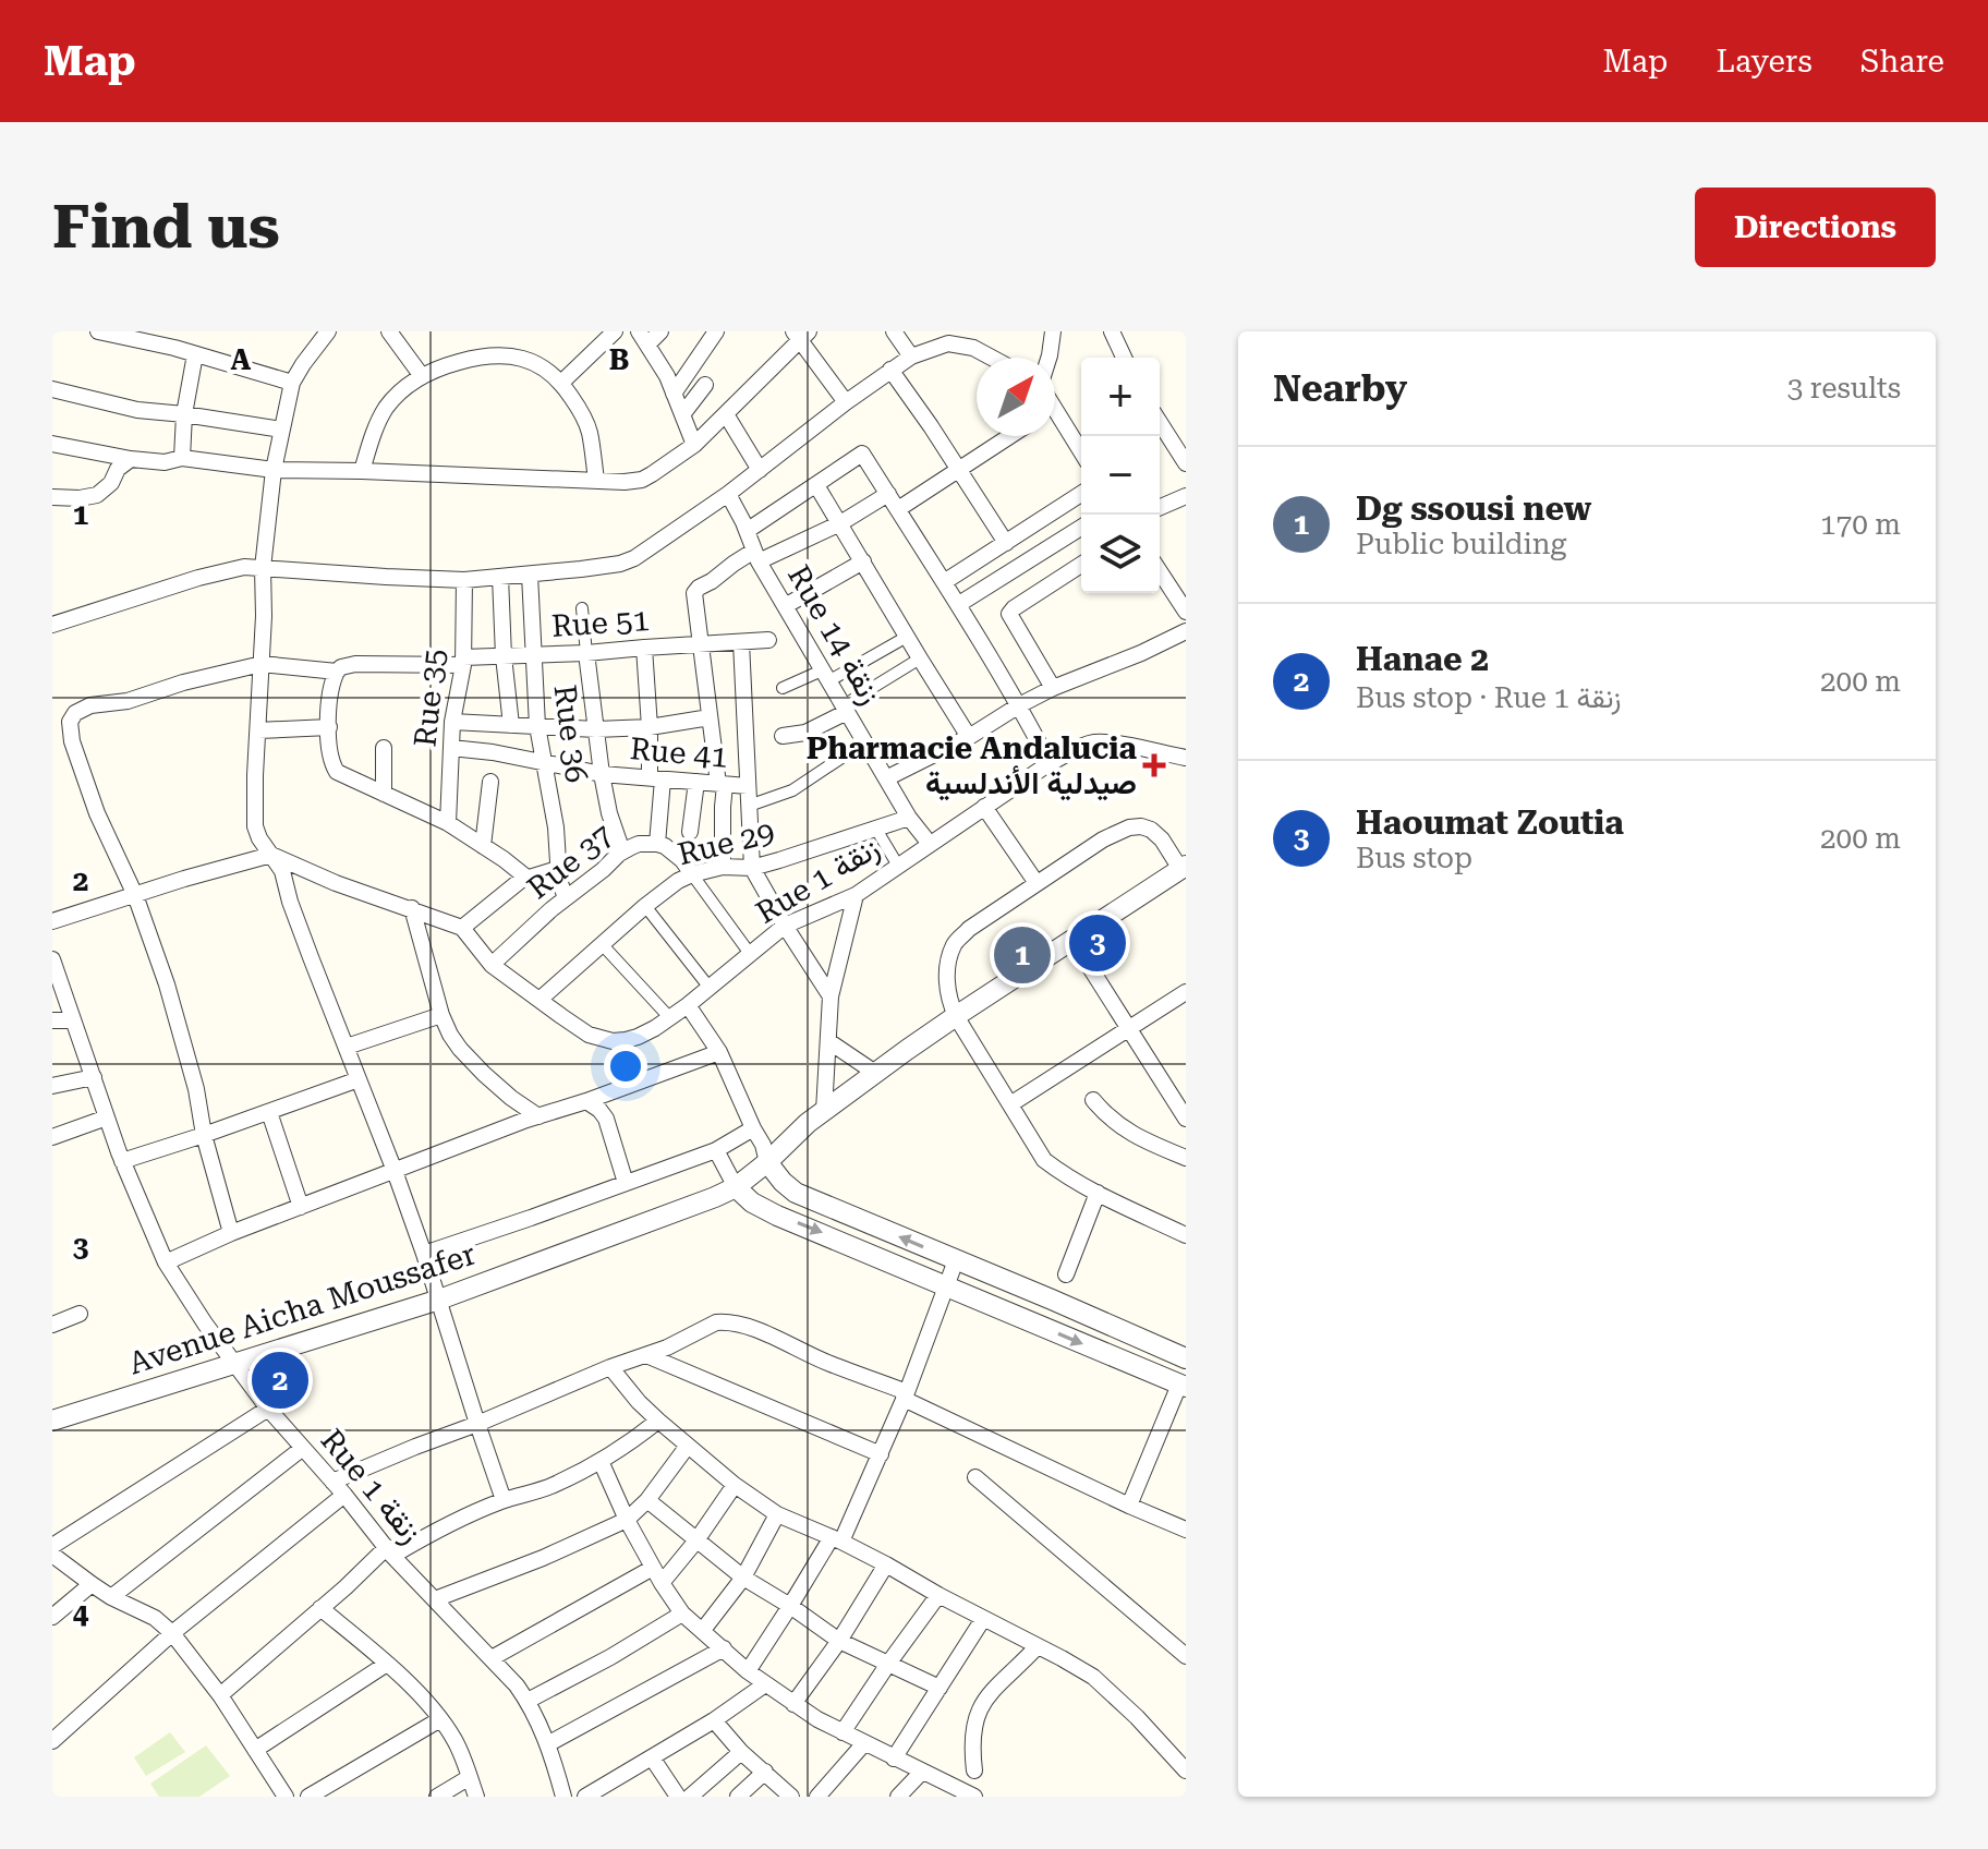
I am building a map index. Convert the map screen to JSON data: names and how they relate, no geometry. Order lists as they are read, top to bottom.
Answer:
{
  "streets": {
    "street": [
      "Rue 51",
      "Rue 14 زنقة",
      "Rue 35",
      "Rue 36",
      "Rue 41",
      "Rue 29",
      "Rue 37",
      "Rue 1 زنقة",
      "Avenue Aicha Moussafer"
    ]
  },
  "crossings": [
    ["Rue 51", "Rue 35"],
    ["Rue 51", "Rue 36"],
    ["Rue 14 زنقة", "Rue 29"],
    ["Rue 14 زنقة", "Rue 1 زنقة"],
    ["Rue 35", "Rue 41"],
    ["Rue 36", "Rue 41"],
    ["Rue 36", "Rue 37"],
    ["Rue 29", "Rue 37"],
    ["Rue 29", "Rue 1 زنقة"],
    ["Rue 37", "Rue 1 زنقة"],
    ["Rue 1 زنقة", "Avenue Aicha Moussafer"]
  ],
  "places": {
    "health": ["Pharmacie Andalucia صيدلية الأندلسية"]
  },
  "north": "top right",
  "page": {
    "header": "Map",
    "nav": ["Map", "Layers", "Share"],
    "buttons": "Directions",
    "title": "Find us",
    "heading": ["Nearby", "3 results"],
    "map_buttons": ["+", "−"],
    "list": [
      {
        "mark": "1",
        "name": "Dg ssousi new",
        "note": "Public building",
        "value": "170 m"
      },
      {
        "mark": "2",
        "name": "Hanae 2",
        "note": "Bus stop · Rue 1 زنقة",
        "value": "200 m"
      },
      {
        "mark": "3",
        "name": "Haoumat Zoutia",
        "note": "Bus stop",
        "value": "200 m"
      }
    ],
    "pins": ["3", "1", "2"]
  },
  "grid": {
    "columns": ["A", "B"],
    "rows": [
      "1",
      "2",
      "3",
      "4"
    ]
  }
}
